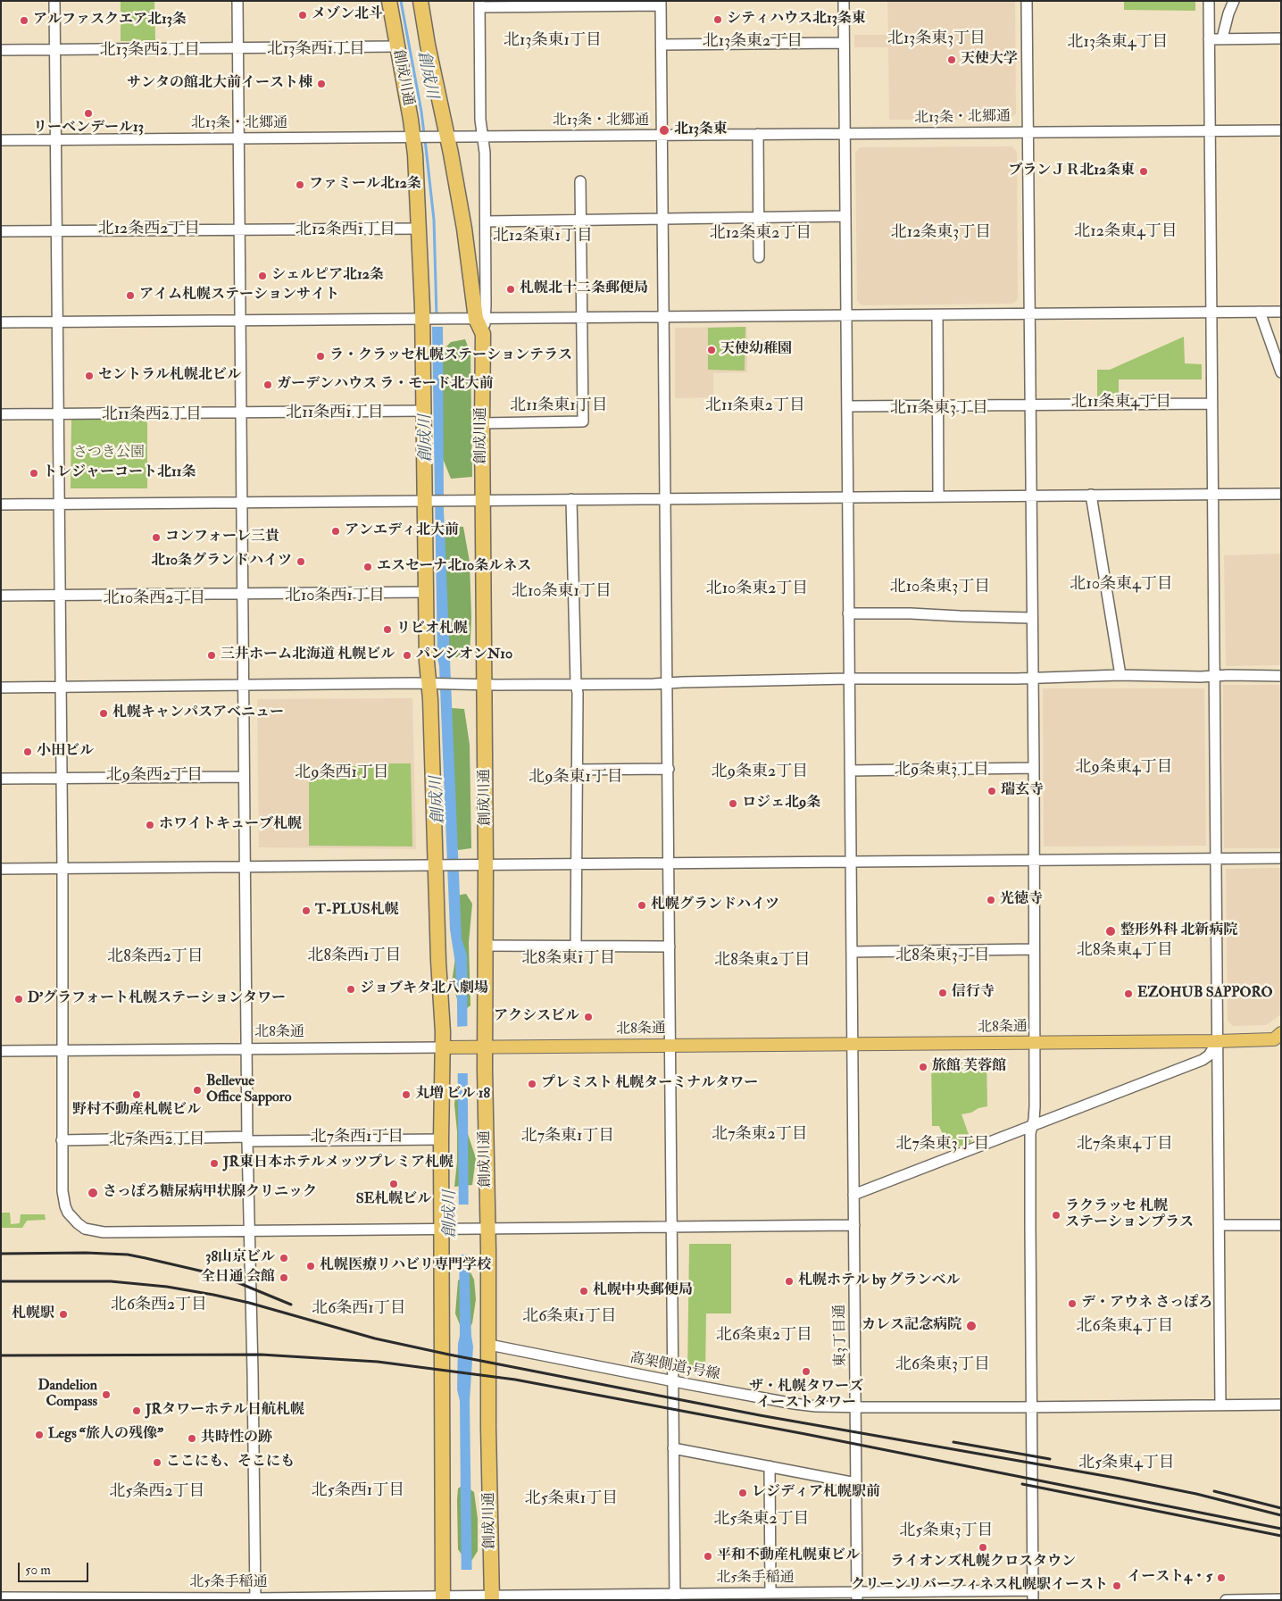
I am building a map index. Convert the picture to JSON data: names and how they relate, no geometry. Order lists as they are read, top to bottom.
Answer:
{
  "streets": {
    "highway": ["創成川通"],
    "main road": ["北8条通"],
    "street": [
      "北13条・北郷通",
      "東3丁目通",
      "高架側道3号線",
      "北5条手稲通"
    ]
  },
  "crossings": [
    ["創成川通", "北13条・北郷通"],
    ["創成川通", "北8条通"],
    ["創成川通", "高架側道3号線"],
    ["創成川通", "北5条手稲通"],
    ["北13条・北郷通", "東3丁目通"],
    ["北8条通", "東3丁目通"],
    ["東3丁目通", "高架側道3号線"],
    ["東3丁目通", "北5条手稲通"]
  ],
  "districts": [
    "北13条東3丁目",
    "北13条東1丁目",
    "北13条東2丁目",
    "北13条東4丁目",
    "北13条西1丁目",
    "北13条西2丁目",
    "北12条西2丁目",
    "北12条西1丁目",
    "北12条東4丁目",
    "北12条東3丁目",
    "北12条東2丁目",
    "北12条東1丁目",
    "北11条東4丁目",
    "北11条東1丁目",
    "北11条東2丁目",
    "北11条東3丁目",
    "北11条西1丁目",
    "北11条西2丁目",
    "北10条東4丁目",
    "北10条東3丁目",
    "北10条東2丁目",
    "北10条東1丁目",
    "北10条西1丁目",
    "北10条西2丁目",
    "北9条東4丁目",
    "北9条東3丁目",
    "北9条東2丁目",
    "北9条西1丁目",
    "北9条西2丁目",
    "北9条東1丁目",
    "北8条東4丁目",
    "北8条西1丁目",
    "北8条東3丁目",
    "北8条西2丁目",
    "北8条東1丁目",
    "北8条東2丁目",
    "北7条東2丁目",
    "北7条東1丁目",
    "北7条西1丁目",
    "北7条西2丁目",
    "北7条東3丁目",
    "北7条東4丁目",
    "北6条西2丁目",
    "北6条西1丁目",
    "北6条東1丁目",
    "北6条東4丁目",
    "北6条東2丁目",
    "北6条東3丁目",
    "北5条東4丁目",
    "北5条西1丁目",
    "北5条西2丁目",
    "北5条東1丁目",
    "北5条東2丁目",
    "北5条東3丁目"
  ],
  "water": ["創成川"],
  "parks": ["さつき公園"],
  "places": [
    "メゾン北斗",
    "シティハウス北13条東",
    "アルファスクエア北13条",
    "天使大学",
    "サンタの館北大前イースト棟",
    "リーベンデール13",
    "北13条東",
    "ブランＪＲ北12条東",
    "ファミール北12条",
    "シェルピア北12条",
    "札幌北十二条郵便局",
    "アイム札幌ステーションサイト",
    "天使幼稚園",
    "ラ・クラッセ札幌ステーションテラス",
    "セントラル札幌北ビル",
    "ガーデンハウス ラ・モード北大前",
    "トレジャーコート北11条",
    "アンエディ北大前",
    "コンフォーレ三貴",
    "北10条グランドハイツ",
    "エスセーナ北10条ルネス",
    "リビオ札幌",
    "三井ホーム北海道 札幌ビル",
    "パンシオンN10",
    "札幌キャンパスアベニュー",
    "小田ビル",
    "瑞玄寺",
    "ロジェ北9条",
    "ホワイトキューブ札幌",
    "光徳寺",
    "札幌グランドハイツ",
    "T-PLUS札幌",
    "整形外科 北新病院",
    "ジョブキタ北八劇場",
    "信行寺",
    "EZOHUB SAPPORO",
    "D'グラフォート札幌ステーションタワー",
    "アクシスビル",
    "旅館 芙蓉館",
    "プレミスト 札幌ターミナルタワー",
    "Bellevue Office Sapporo",
    "野村不動産札幌ビル",
    "丸増 ビル 18",
    "JR東日本ホテルメッツプレミア札幌",
    "SE札幌ビル",
    "さっぽろ糖尿病甲状腺クリニック",
    "ラクラッセ 札幌 ステーションプラス",
    "38山京ビル",
    "札幌医療リハビリ専門学校",
    "全日通 会館",
    "札幌ホテル by グランベル",
    "札幌中央郵便局",
    "デ・アウネ さっぽろ",
    "札幌駅",
    "カレス記念病院",
    "ザ・札幌タワーズ イーストタワー",
    "Dandelion Compass",
    "JRタワーホテル日航札幌",
    "Legs “旅人の残像”",
    "共時性の跡",
    "ここにも、そこにも",
    "レジディア札幌駅前",
    "ライオンズ札幌クロスタウン",
    "平和不動産札幌東ビル",
    "イースト4・5",
    "クリーンリバーフィネス札幌駅イースト"
  ],
  "scale_bar": "50 m"
}
